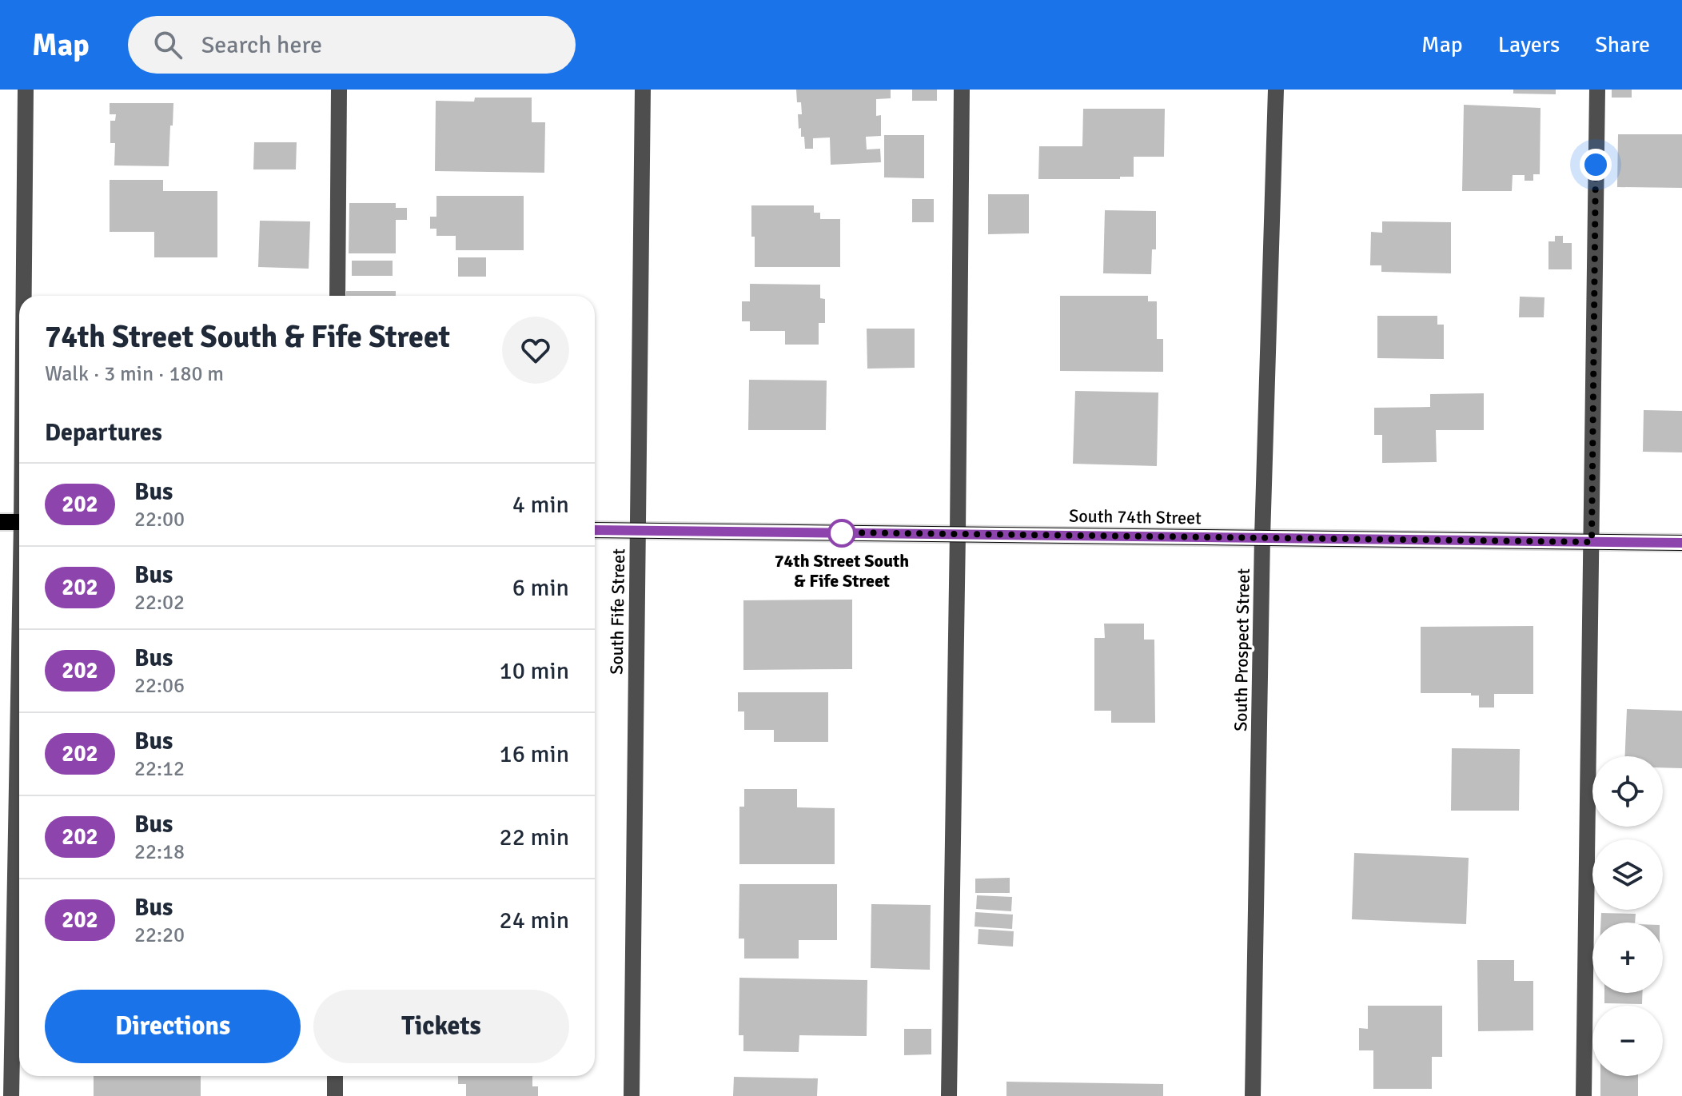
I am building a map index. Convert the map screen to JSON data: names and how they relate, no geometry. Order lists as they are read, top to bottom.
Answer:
{
  "streets": {
    "main road": ["South 74th Street"],
    "street": ["South Fife Street", "South Prospect Street"]
  },
  "crossings": [
    ["South 74th Street", "South Fife Street"],
    ["South 74th Street", "South Prospect Street"]
  ],
  "places": ["74th Street South & Fife Street"],
  "lines": ["bus line 202"],
  "page": {
    "header": "Map",
    "search": "Search here",
    "nav": ["Map", "Layers", "Share"],
    "heading": [
      ["74th Street South & Fife Street", "Walk · 3 min · 180 m"],
      "Departures"
    ],
    "list": [
      {
        "mark": "202",
        "name": "Bus",
        "note": "22:00",
        "value": "4 min"
      },
      {
        "mark": "202",
        "name": "Bus",
        "note": "22:02",
        "value": "6 min"
      },
      {
        "mark": "202",
        "name": "Bus",
        "note": "22:06",
        "value": "10 min"
      },
      {
        "mark": "202",
        "name": "Bus",
        "note": "22:12",
        "value": "16 min"
      },
      {
        "mark": "202",
        "name": "Bus",
        "note": "22:18",
        "value": "22 min"
      },
      {
        "mark": "202",
        "name": "Bus",
        "note": "22:20",
        "value": "24 min"
      }
    ],
    "map_buttons": ["+", "−"],
    "buttons": ["Directions", "Tickets"]
  }
}
